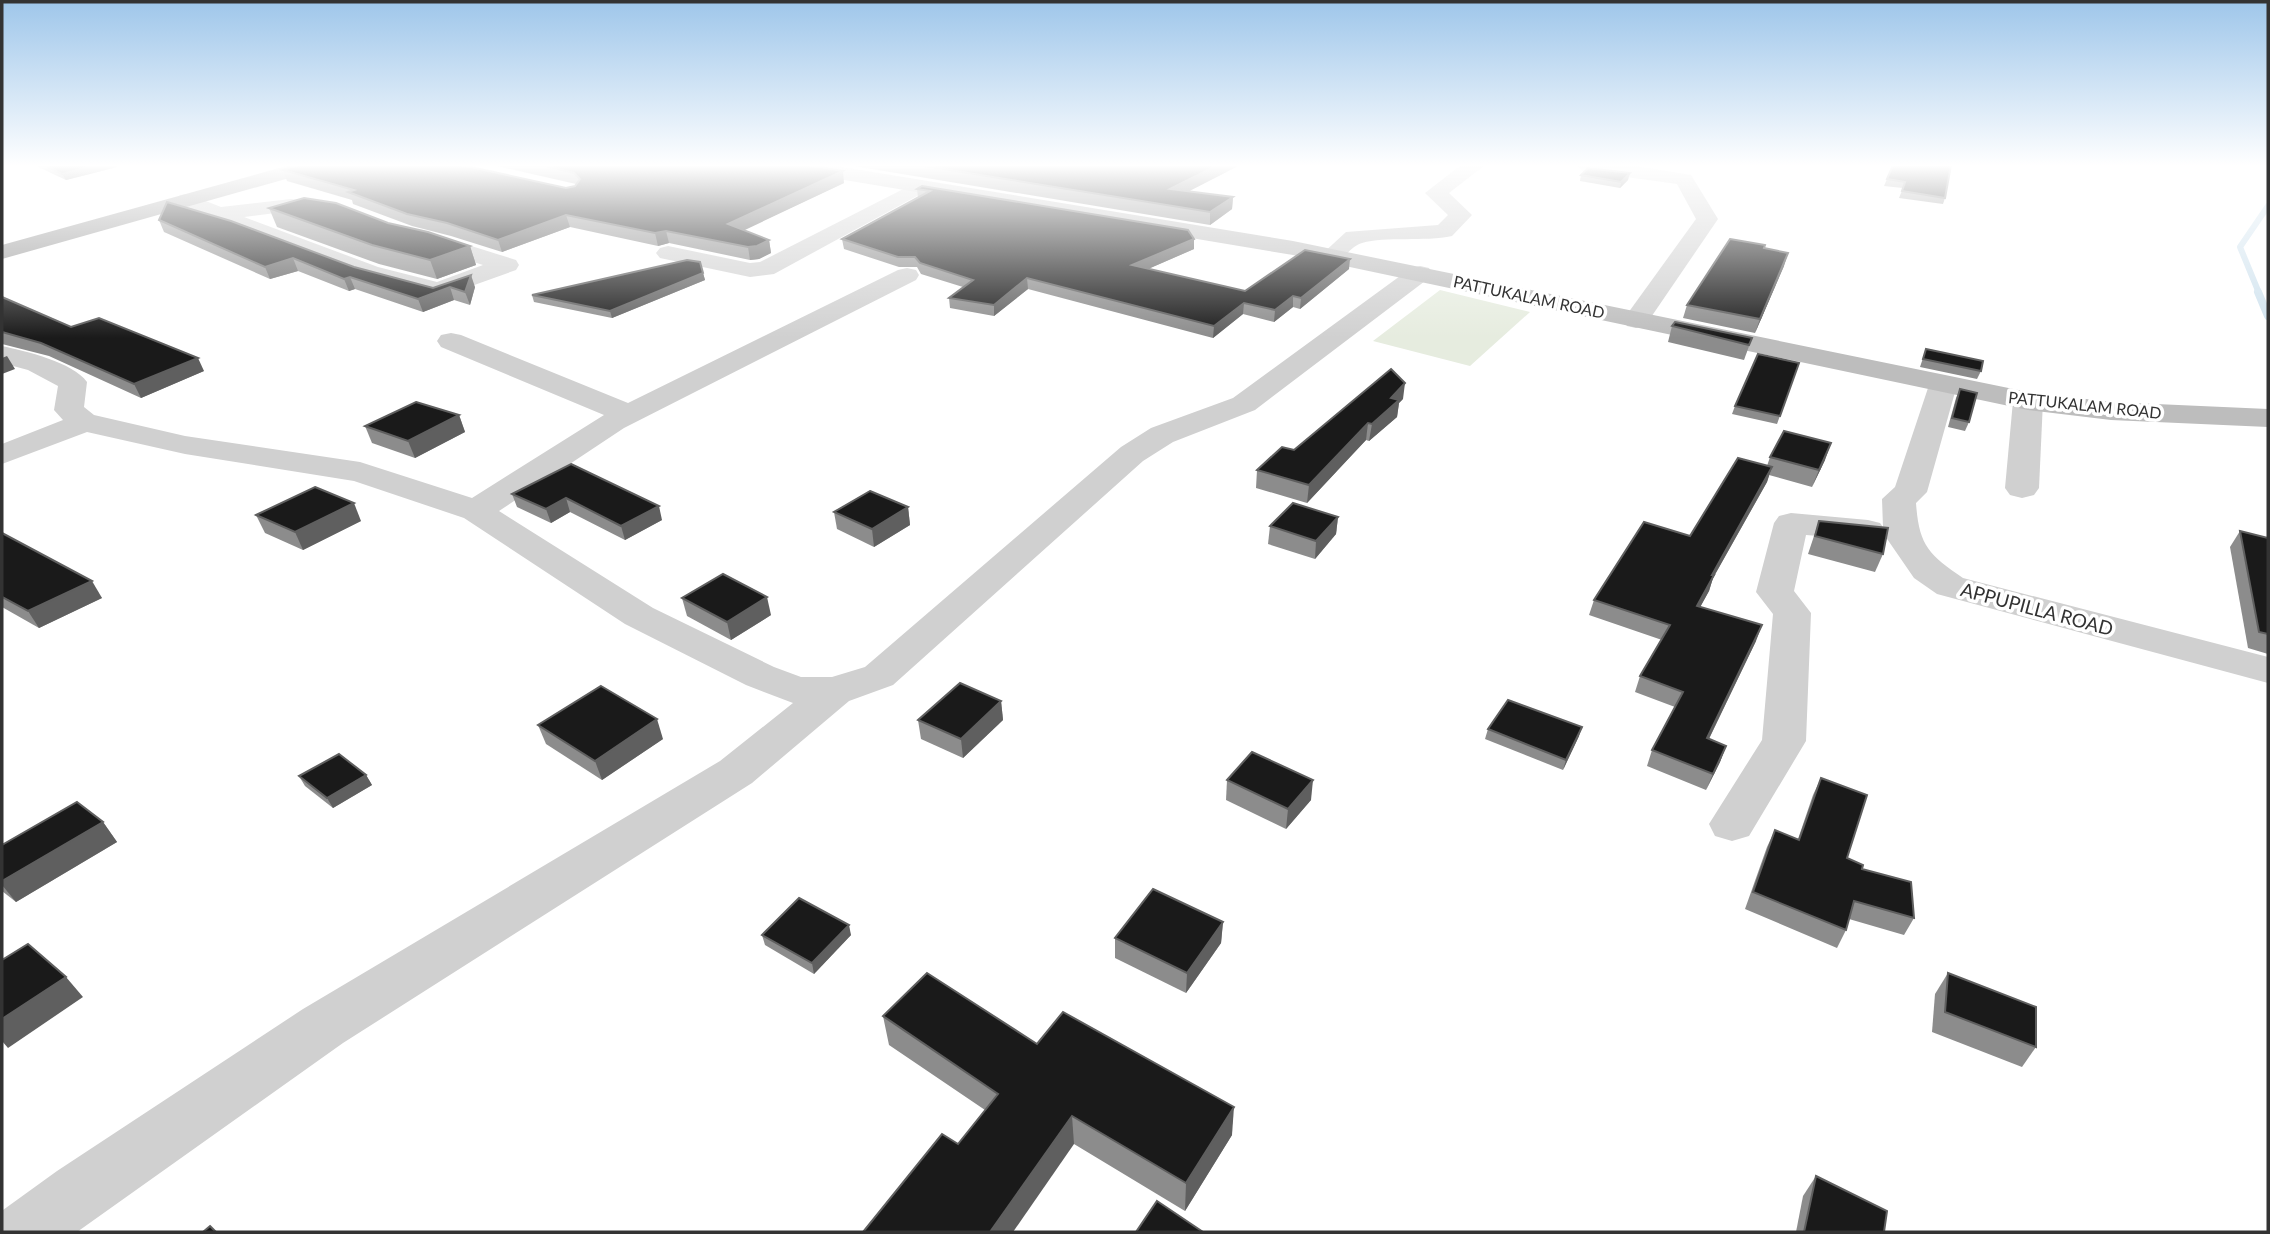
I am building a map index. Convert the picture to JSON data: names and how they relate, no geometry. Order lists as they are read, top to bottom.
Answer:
{
  "streets": {
    "main road": ["PATTUKALAM ROAD"],
    "street": ["APPUPILLA ROAD"]
  }
}
